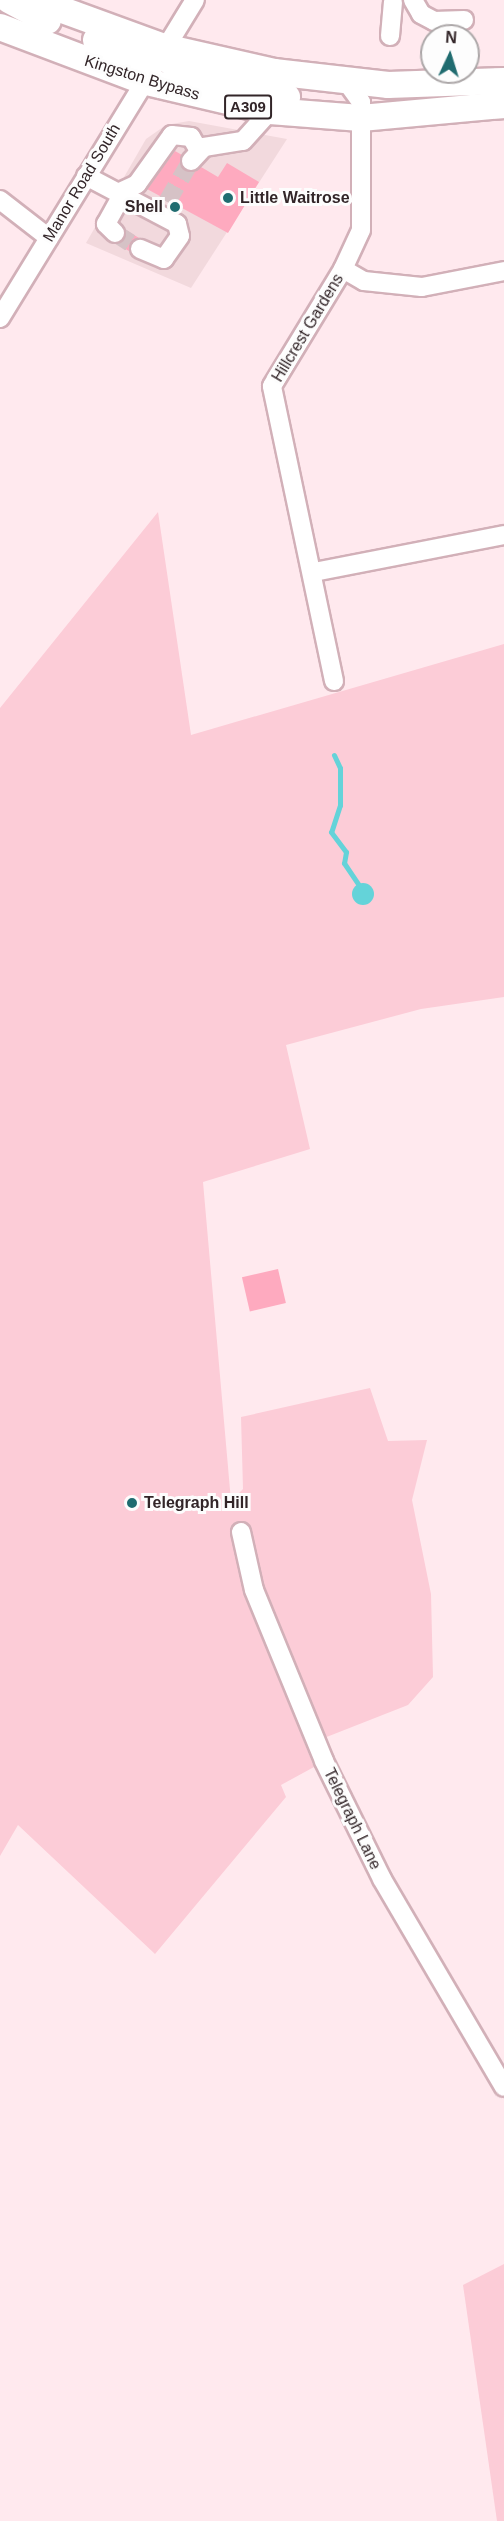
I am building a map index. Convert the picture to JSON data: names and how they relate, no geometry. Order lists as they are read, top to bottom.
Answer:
{
  "streets": {
    "highway": ["Kingston Bypass", "A309"],
    "street": ["Manor Road South", "Hillcrest Gardens", "Telegraph Lane"]
  },
  "crossings": [
    ["Kingston Bypass", "Manor Road South"],
    ["Kingston Bypass", "Hillcrest Gardens"],
    ["A309", "Manor Road South"],
    ["A309", "Hillcrest Gardens"]
  ],
  "places": ["Little Waitrose", "Shell", "Telegraph Hill"],
  "north": "top"
}
